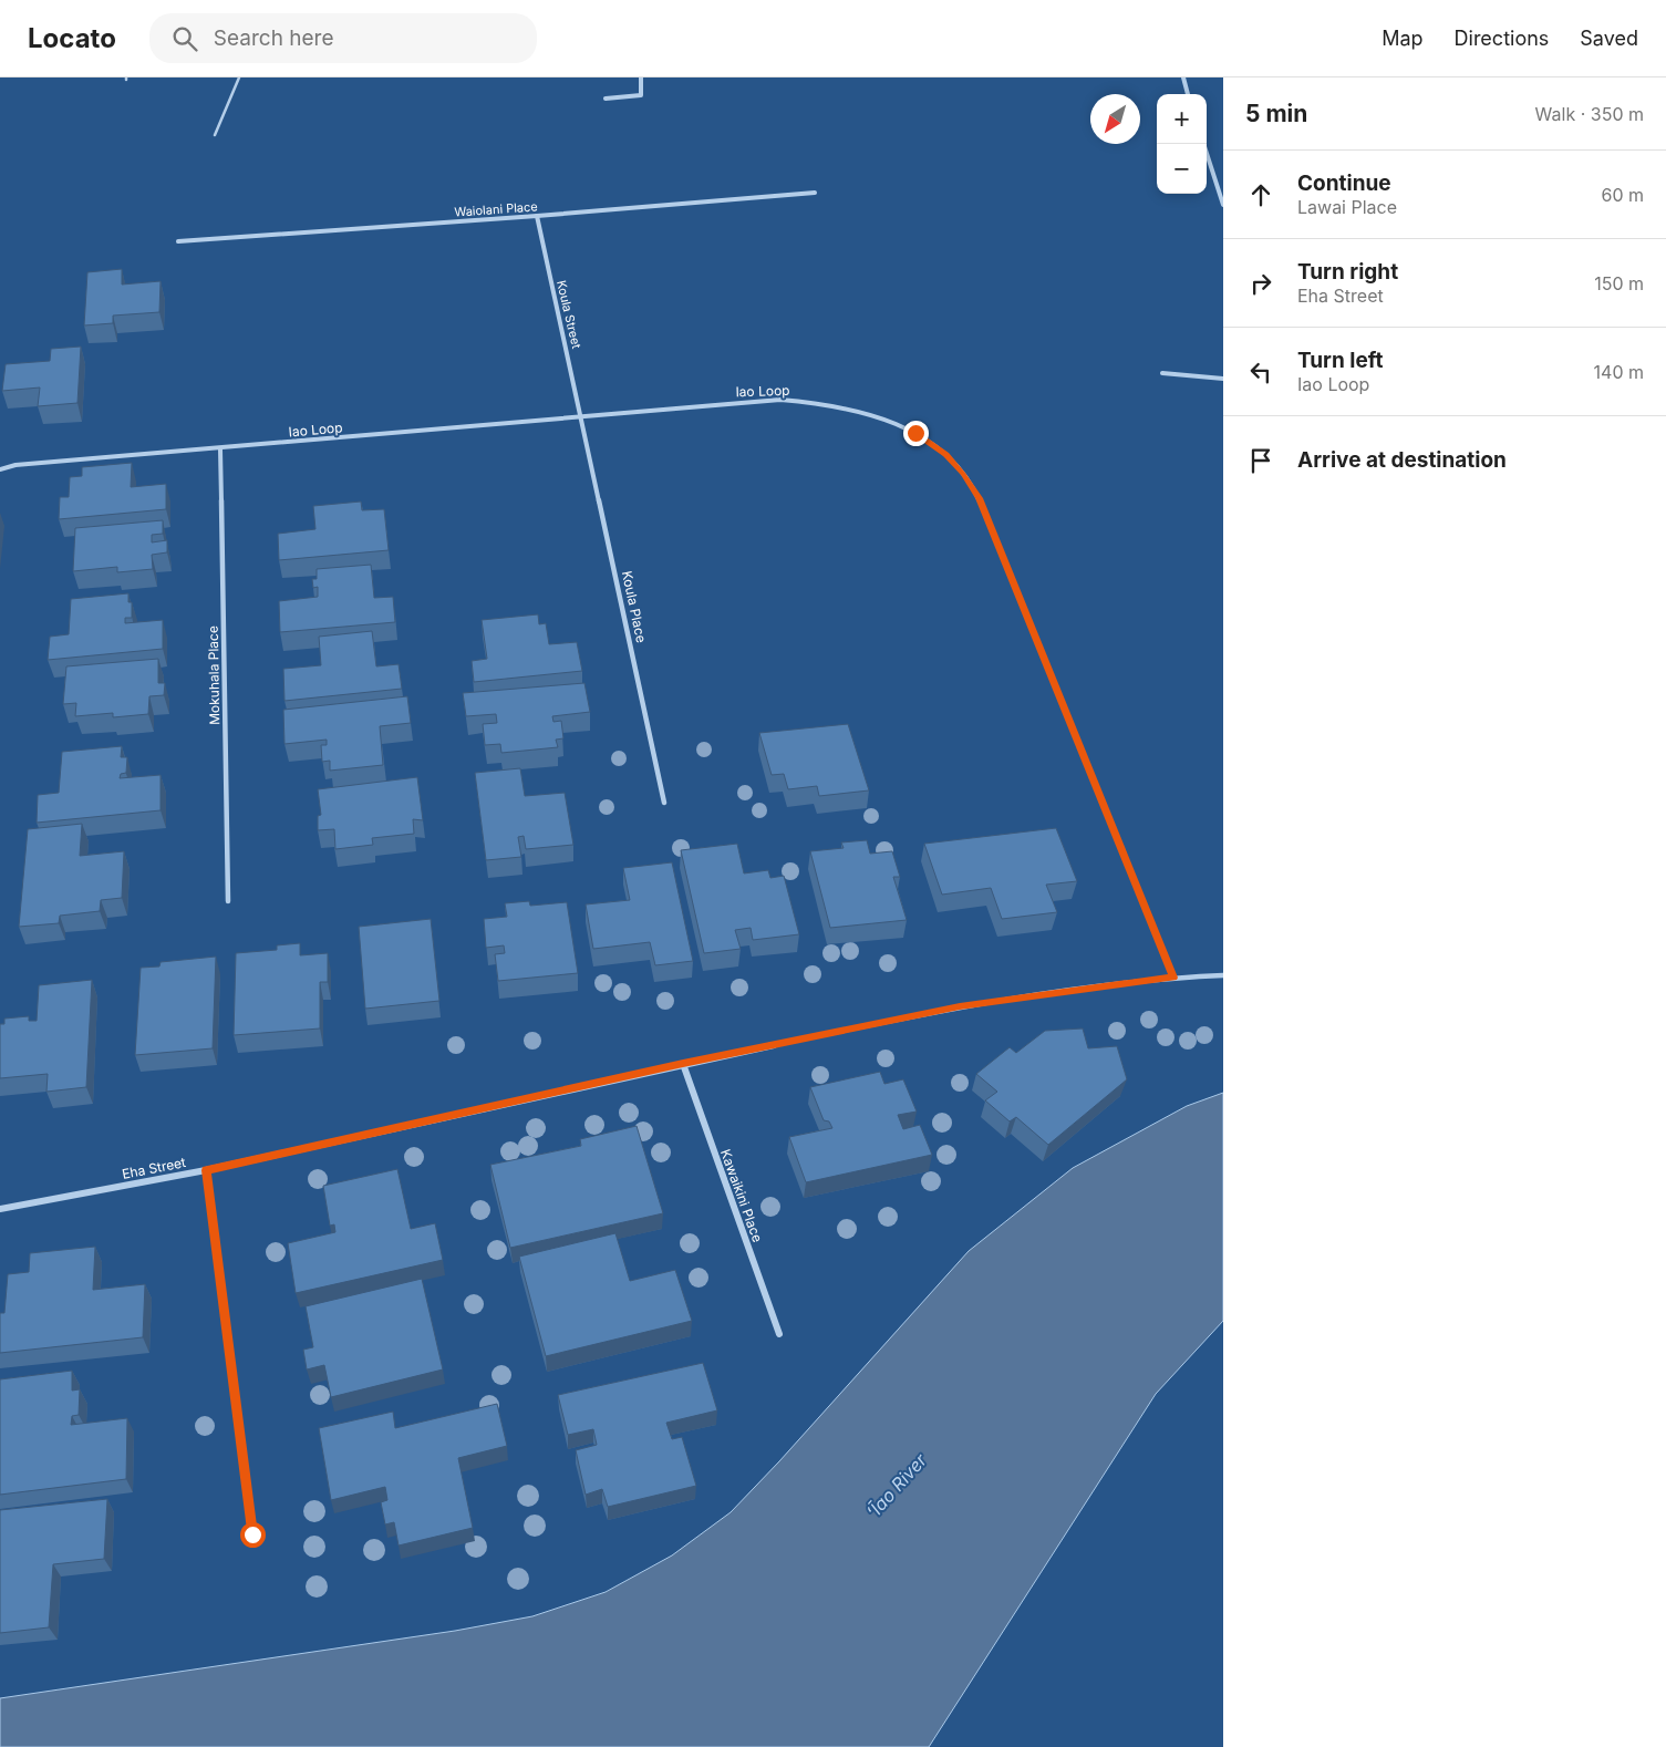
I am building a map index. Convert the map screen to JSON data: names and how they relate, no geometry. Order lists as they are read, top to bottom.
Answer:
{
  "streets": {
    "street": [
      "Waiolani Place",
      "Koula Street",
      "Iao Loop",
      "Koula Place",
      "Mokuhala Place",
      "Eha Street",
      "Kawaikini Place"
    ]
  },
  "crossings": [
    ["Waiolani Place", "Koula Street"],
    ["Koula Street", "Iao Loop"],
    ["Koula Street", "Koula Place"],
    ["Iao Loop", "Koula Place"],
    ["Iao Loop", "Mokuhala Place"],
    ["Iao Loop", "Eha Street"],
    ["Eha Street", "Kawaikini Place"]
  ],
  "water": ["ʻĪao River"],
  "north": "bottom left",
  "page": {
    "header": "Locato",
    "search": "Search here",
    "nav": ["Map", "Directions", "Saved"],
    "heading": ["5 min", "Walk · 350 m"],
    "map_buttons": ["+", "−"],
    "list": [
      ["Continue", "Lawai Place", "60 m"],
      ["Turn right", "Eha Street", "150 m"],
      ["Turn left", "Iao Loop", "140 m"],
      "Arrive at destination"
    ]
  }
}
